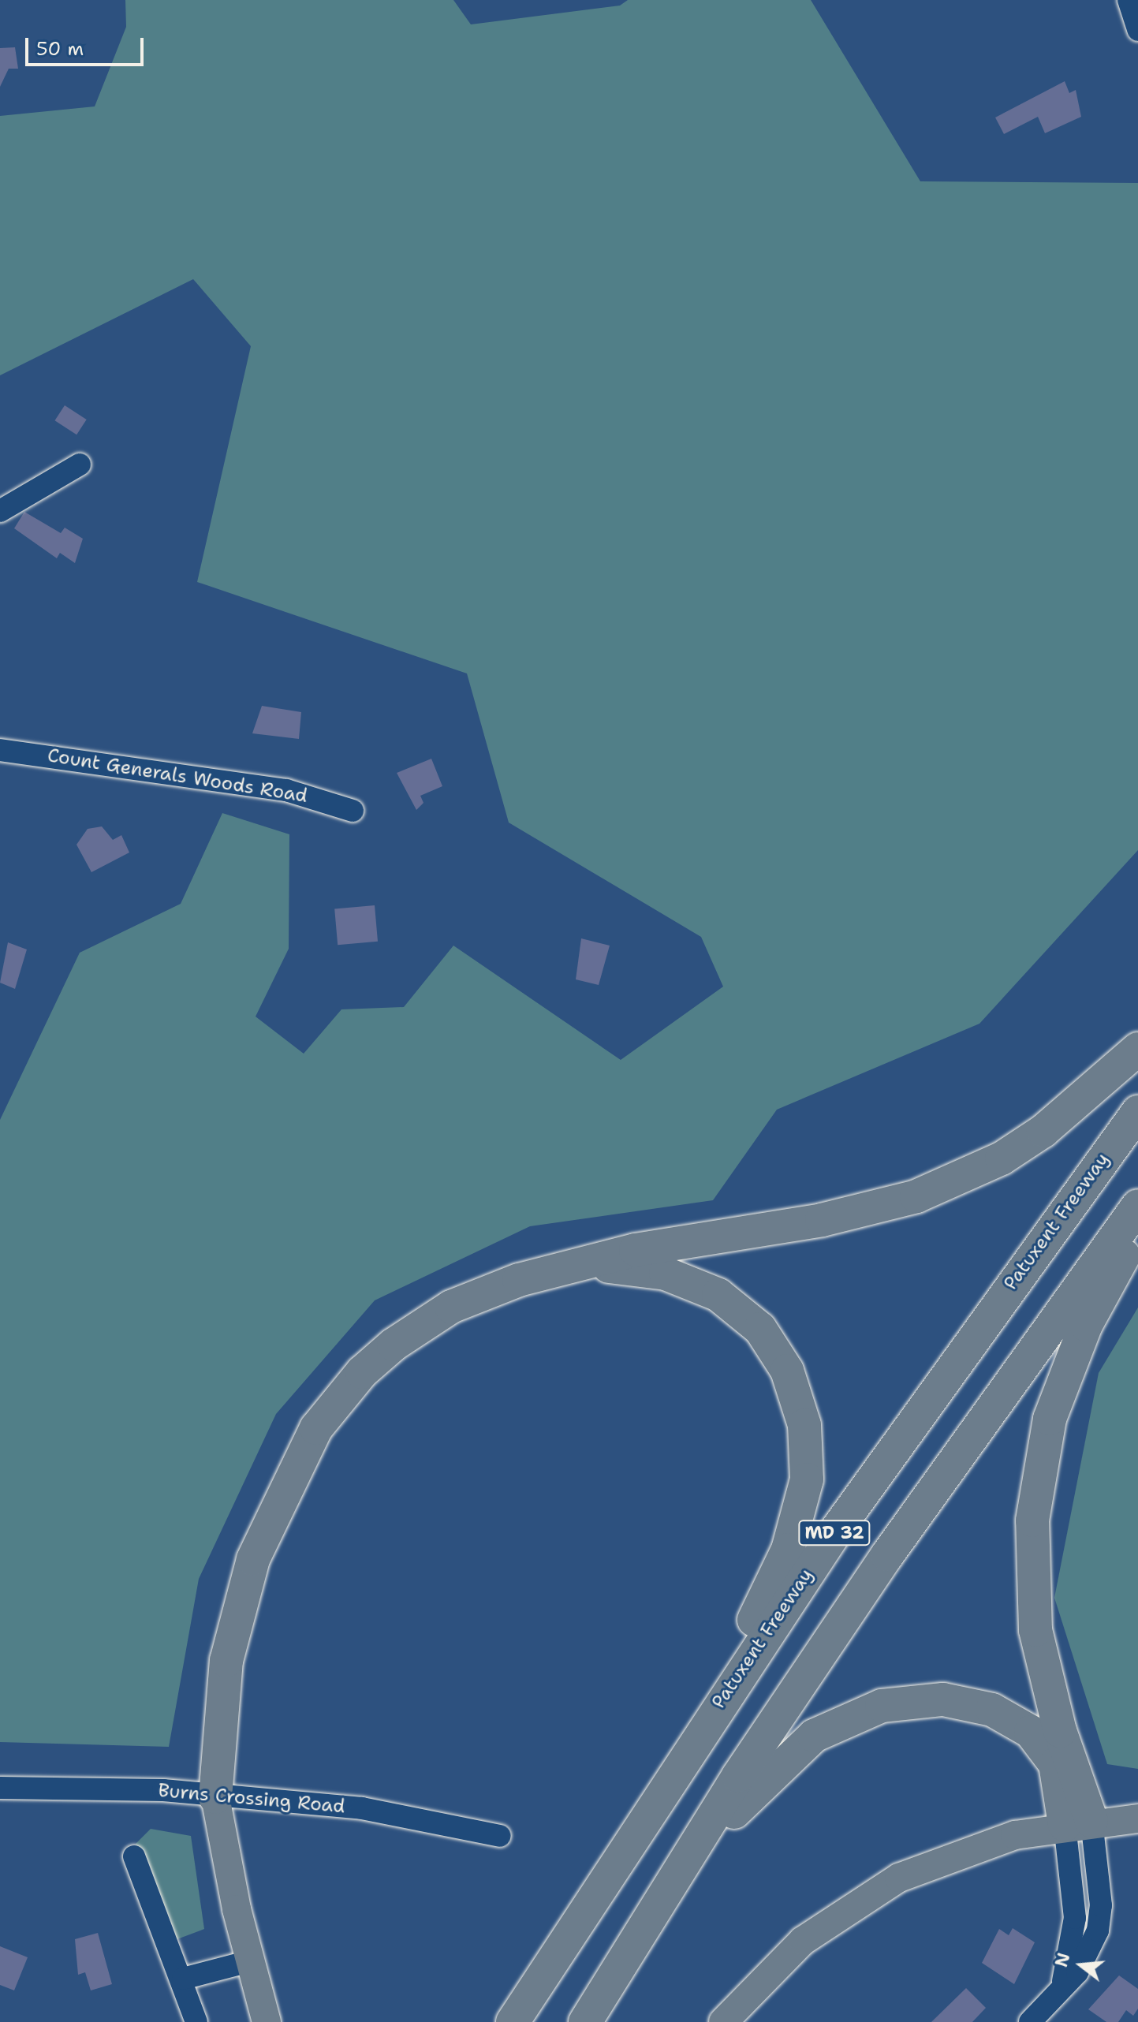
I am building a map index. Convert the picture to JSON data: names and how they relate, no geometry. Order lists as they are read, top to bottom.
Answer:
{
  "streets": {
    "highway": ["Patuxent Freeway", "MD 32"],
    "street": ["Count Generals Woods Road", "Burns Crossing Road"]
  },
  "scale_bar": "50 m",
  "north": "left"
}
